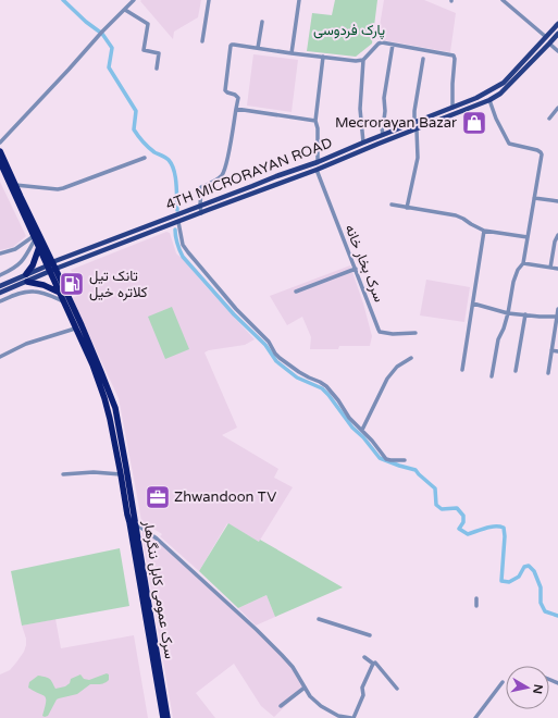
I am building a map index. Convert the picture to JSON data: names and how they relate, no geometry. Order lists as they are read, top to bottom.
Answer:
{
  "streets": {
    "highway": ["سرک عمومی کابل ننگرهار"],
    "main road": ["4TH MICRORAYAN ROAD"],
    "street": ["سرک بخار خانه"]
  },
  "crossings": [
    ["4TH MICRORAYAN ROAD", "سرک بخار خانه"],
    ["4TH MICRORAYAN ROAD", "سرک عمومی کابل ننگرهار"]
  ],
  "parks": ["پارک فردوسی"],
  "places": {
    "shop": ["Mecrorayan Bazar"],
    "fuel station": ["تانک تیل کلاتره خیل"],
    "office": ["Zhwandoon TV"]
  },
  "north": "right"
}
